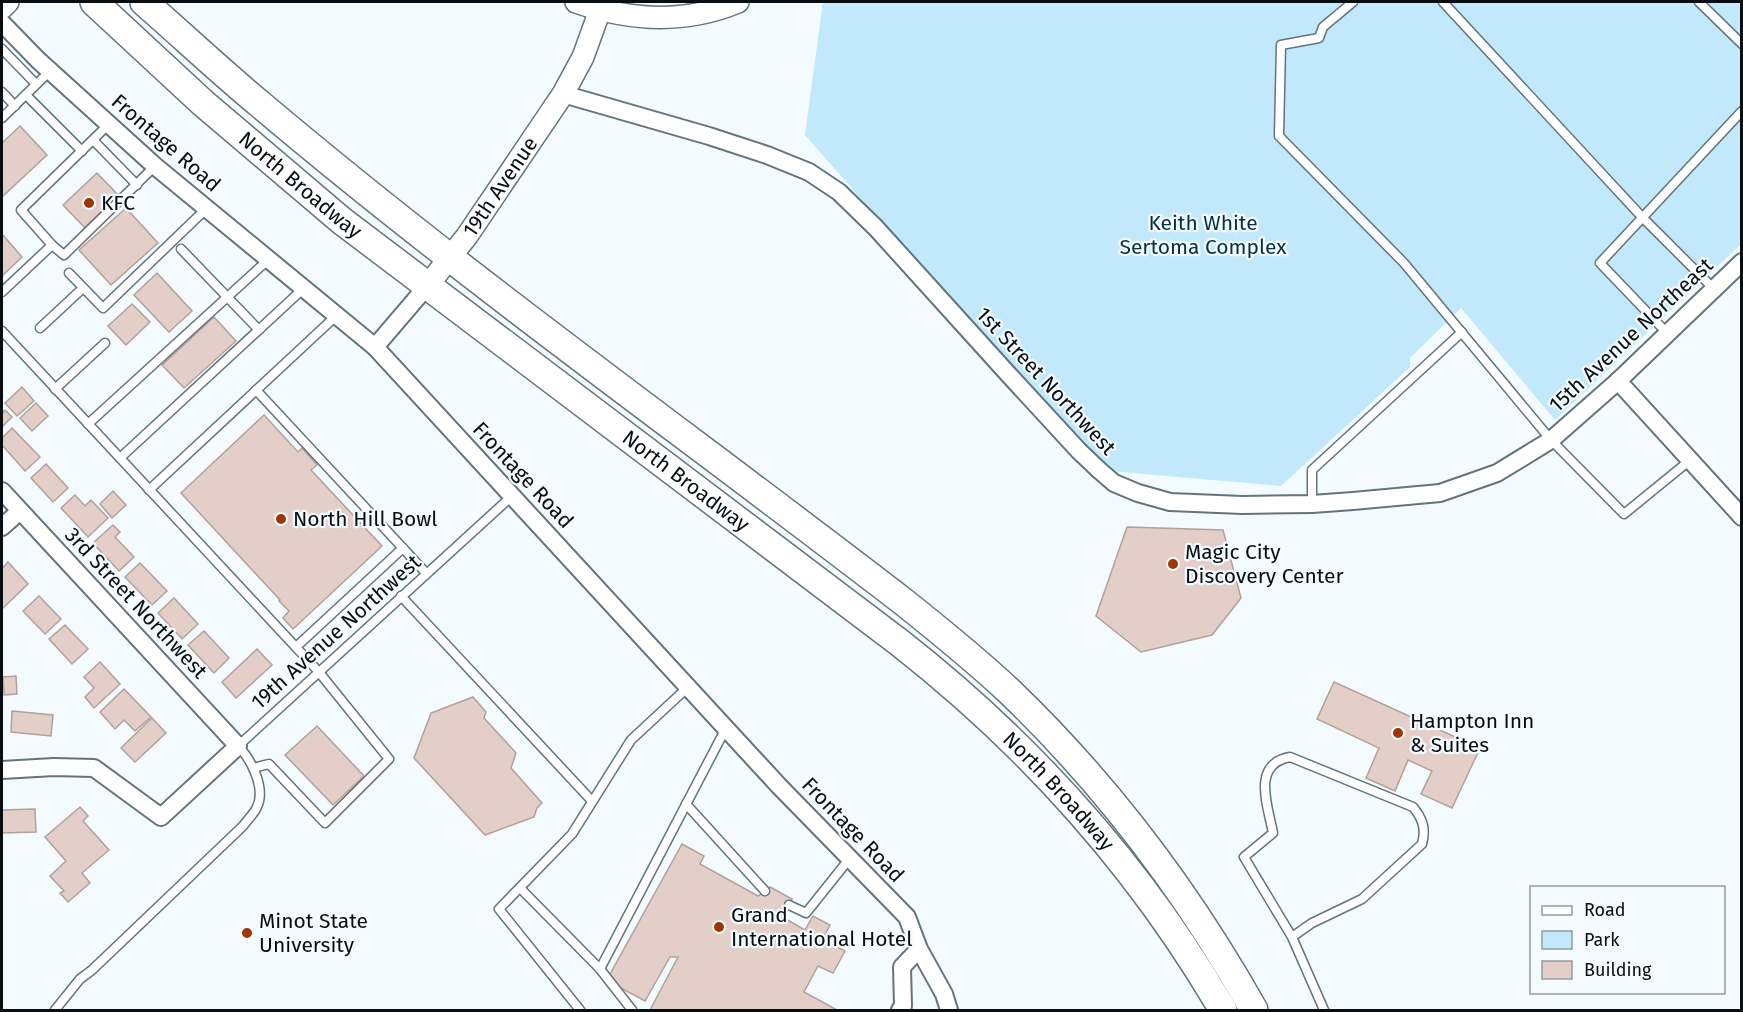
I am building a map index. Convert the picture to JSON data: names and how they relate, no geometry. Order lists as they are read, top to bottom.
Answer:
{
  "streets": {
    "main road": ["North Broadway"],
    "street": [
      "Frontage Road",
      "19th Avenue",
      "15th Avenue Northeast",
      "1st Street Northwest",
      "3rd Street Northwest"
    ],
    "lane": ["19th Avenue Northwest"]
  },
  "crossings": [
    ["Frontage Road", "19th Avenue"],
    ["Frontage Road", "19th Avenue Northwest"],
    ["North Broadway", "19th Avenue"],
    ["19th Avenue", "1st Street Northwest"],
    ["15th Avenue Northeast", "1st Street Northwest"],
    ["3rd Street Northwest", "19th Avenue Northwest"]
  ],
  "parks": ["Keith White Sertoma Complex"],
  "places": [
    "KFC",
    "North Hill Bowl",
    "Magic City Discovery Center",
    "Hampton Inn & Suites",
    "Grand International Hotel",
    "Minot State University"
  ],
  "legend": ["Road", "Park", "Building"]
}
